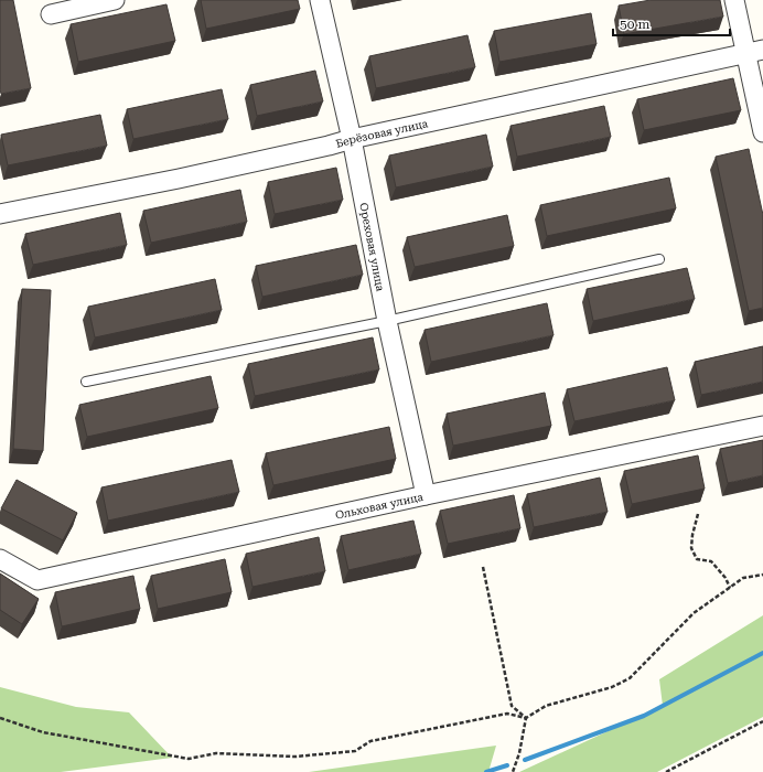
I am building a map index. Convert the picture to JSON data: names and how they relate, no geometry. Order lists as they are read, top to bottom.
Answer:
{
  "streets": {
    "street": ["Берёзовая улица", "Ореховая улица", "Ольховая улица"]
  },
  "crossings": [
    ["Берёзовая улица", "Ореховая улица"],
    ["Ореховая улица", "Ольховая улица"]
  ],
  "scale_bar": "50 m"
}
